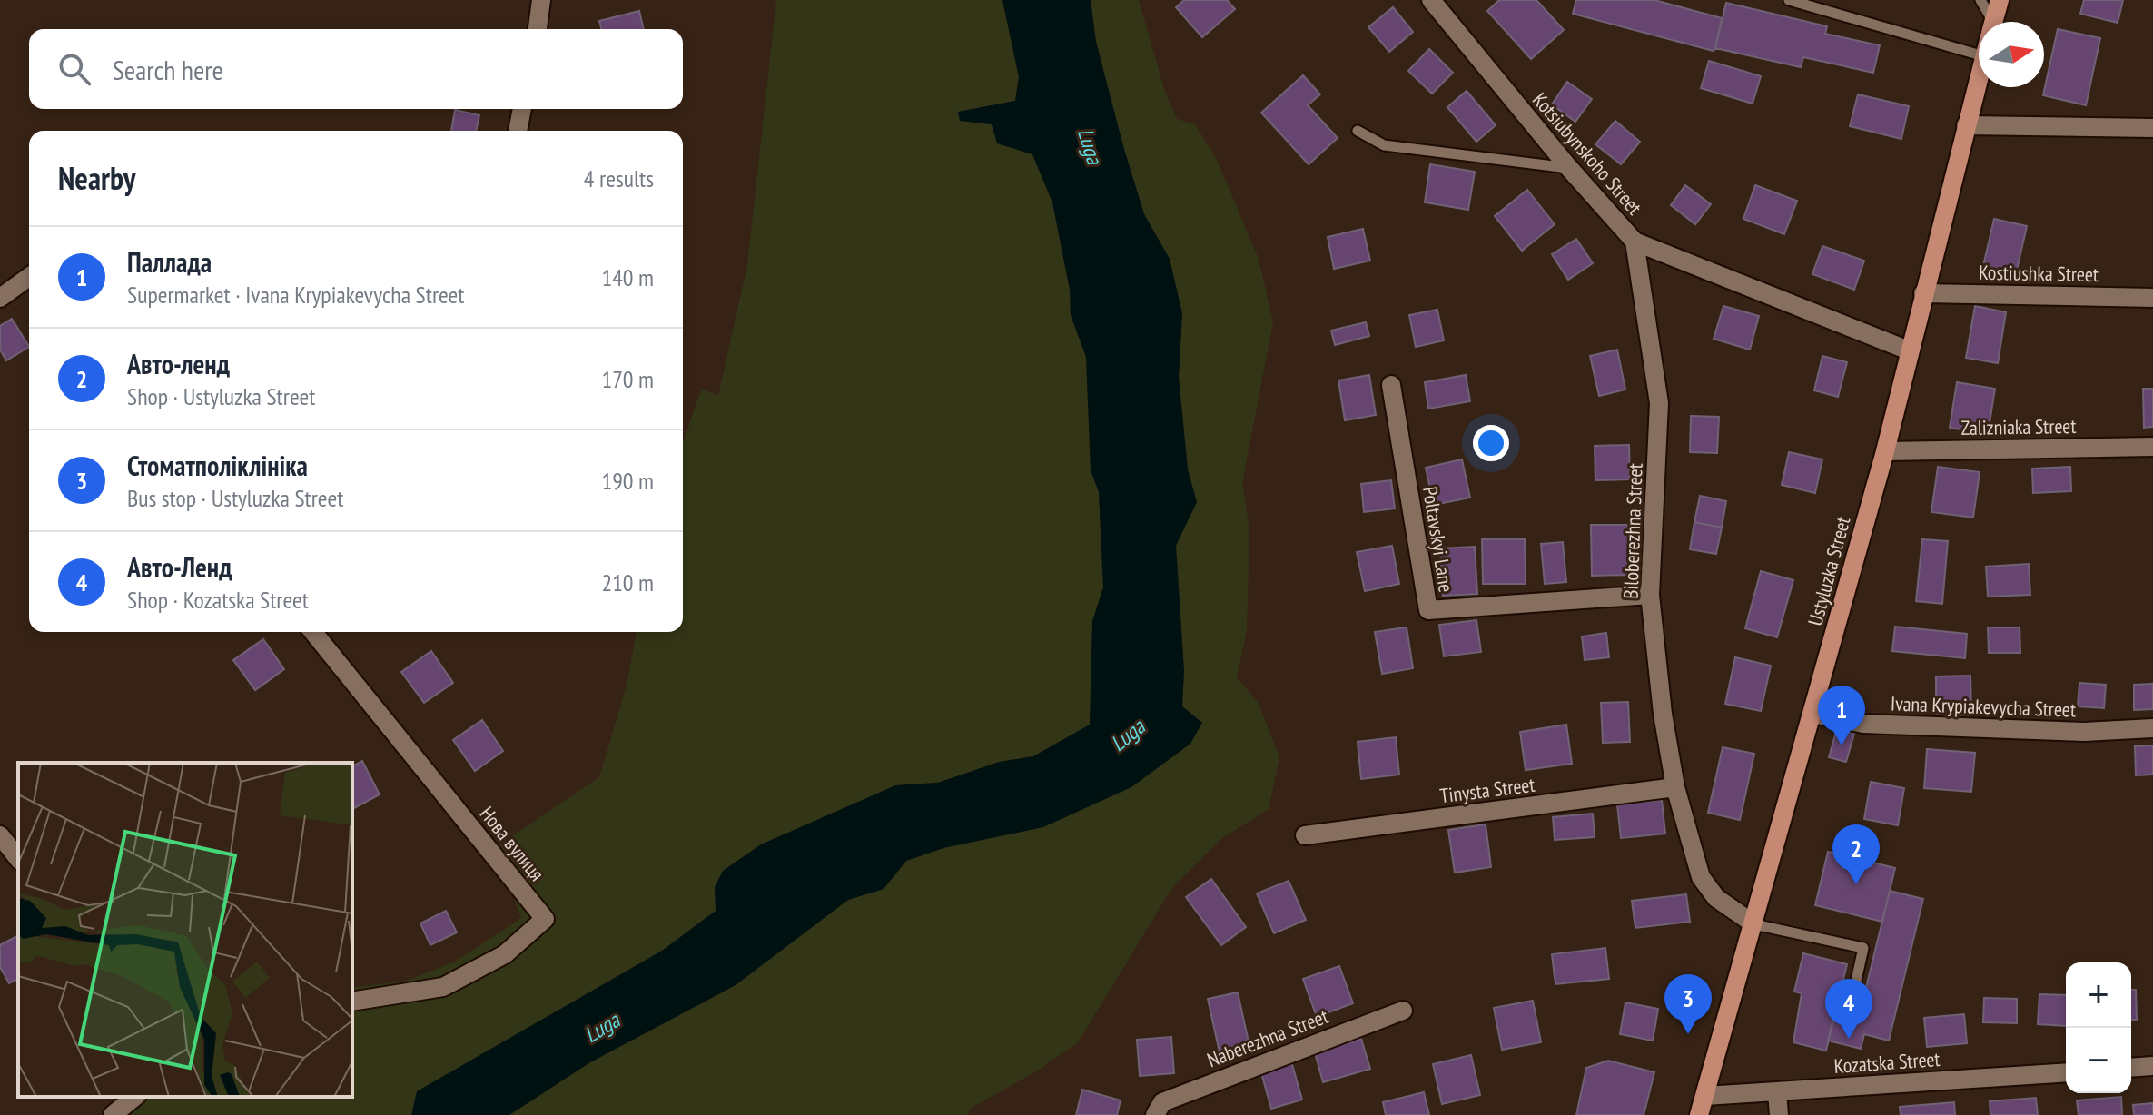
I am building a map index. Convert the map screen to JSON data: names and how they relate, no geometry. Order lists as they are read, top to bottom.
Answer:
{
  "streets": {
    "main road": ["Ustyluzka Street"],
    "street": [
      "Kotsiubynskoho Street",
      "Kostiushka Street",
      "Zalizniaka Street",
      "Biloberezhna Street",
      "Poltavskyi Lane",
      "Ivana Krypiakevycha Street",
      "Tinysta Street",
      "Нова вулиця",
      "Naberezhna Street",
      "Kozatska Street"
    ]
  },
  "crossings": [
    ["Kotsiubynskoho Street", "Biloberezhna Street"],
    ["Kotsiubynskoho Street", "Ustyluzka Street"],
    ["Kostiushka Street", "Ustyluzka Street"],
    ["Zalizniaka Street", "Ustyluzka Street"],
    ["Biloberezhna Street", "Poltavskyi Lane"],
    ["Biloberezhna Street", "Ustyluzka Street"],
    ["Biloberezhna Street", "Tinysta Street"],
    ["Ustyluzka Street", "Ivana Krypiakevycha Street"],
    ["Ustyluzka Street", "Kozatska Street"]
  ],
  "water": ["Luga"],
  "north": "right",
  "page": {
    "search": "Search here",
    "heading": ["Nearby", "4 results"],
    "list": [
      {
        "mark": "1",
        "name": "Паллада",
        "note": "Supermarket · Ivana Krypiakevycha Street",
        "value": "140 m"
      },
      {
        "mark": "2",
        "name": "Авто-ленд",
        "note": "Shop · Ustyluzka Street",
        "value": "170 m"
      },
      {
        "mark": "3",
        "name": "Стоматполіклініка",
        "note": "Bus stop · Ustyluzka Street",
        "value": "190 m"
      },
      {
        "mark": "4",
        "name": "Авто-Ленд",
        "note": "Shop · Kozatska Street",
        "value": "210 m"
      }
    ],
    "pins": [
      "1",
      "2",
      "3",
      "4"
    ],
    "map_buttons": ["+", "−"]
  }
}
